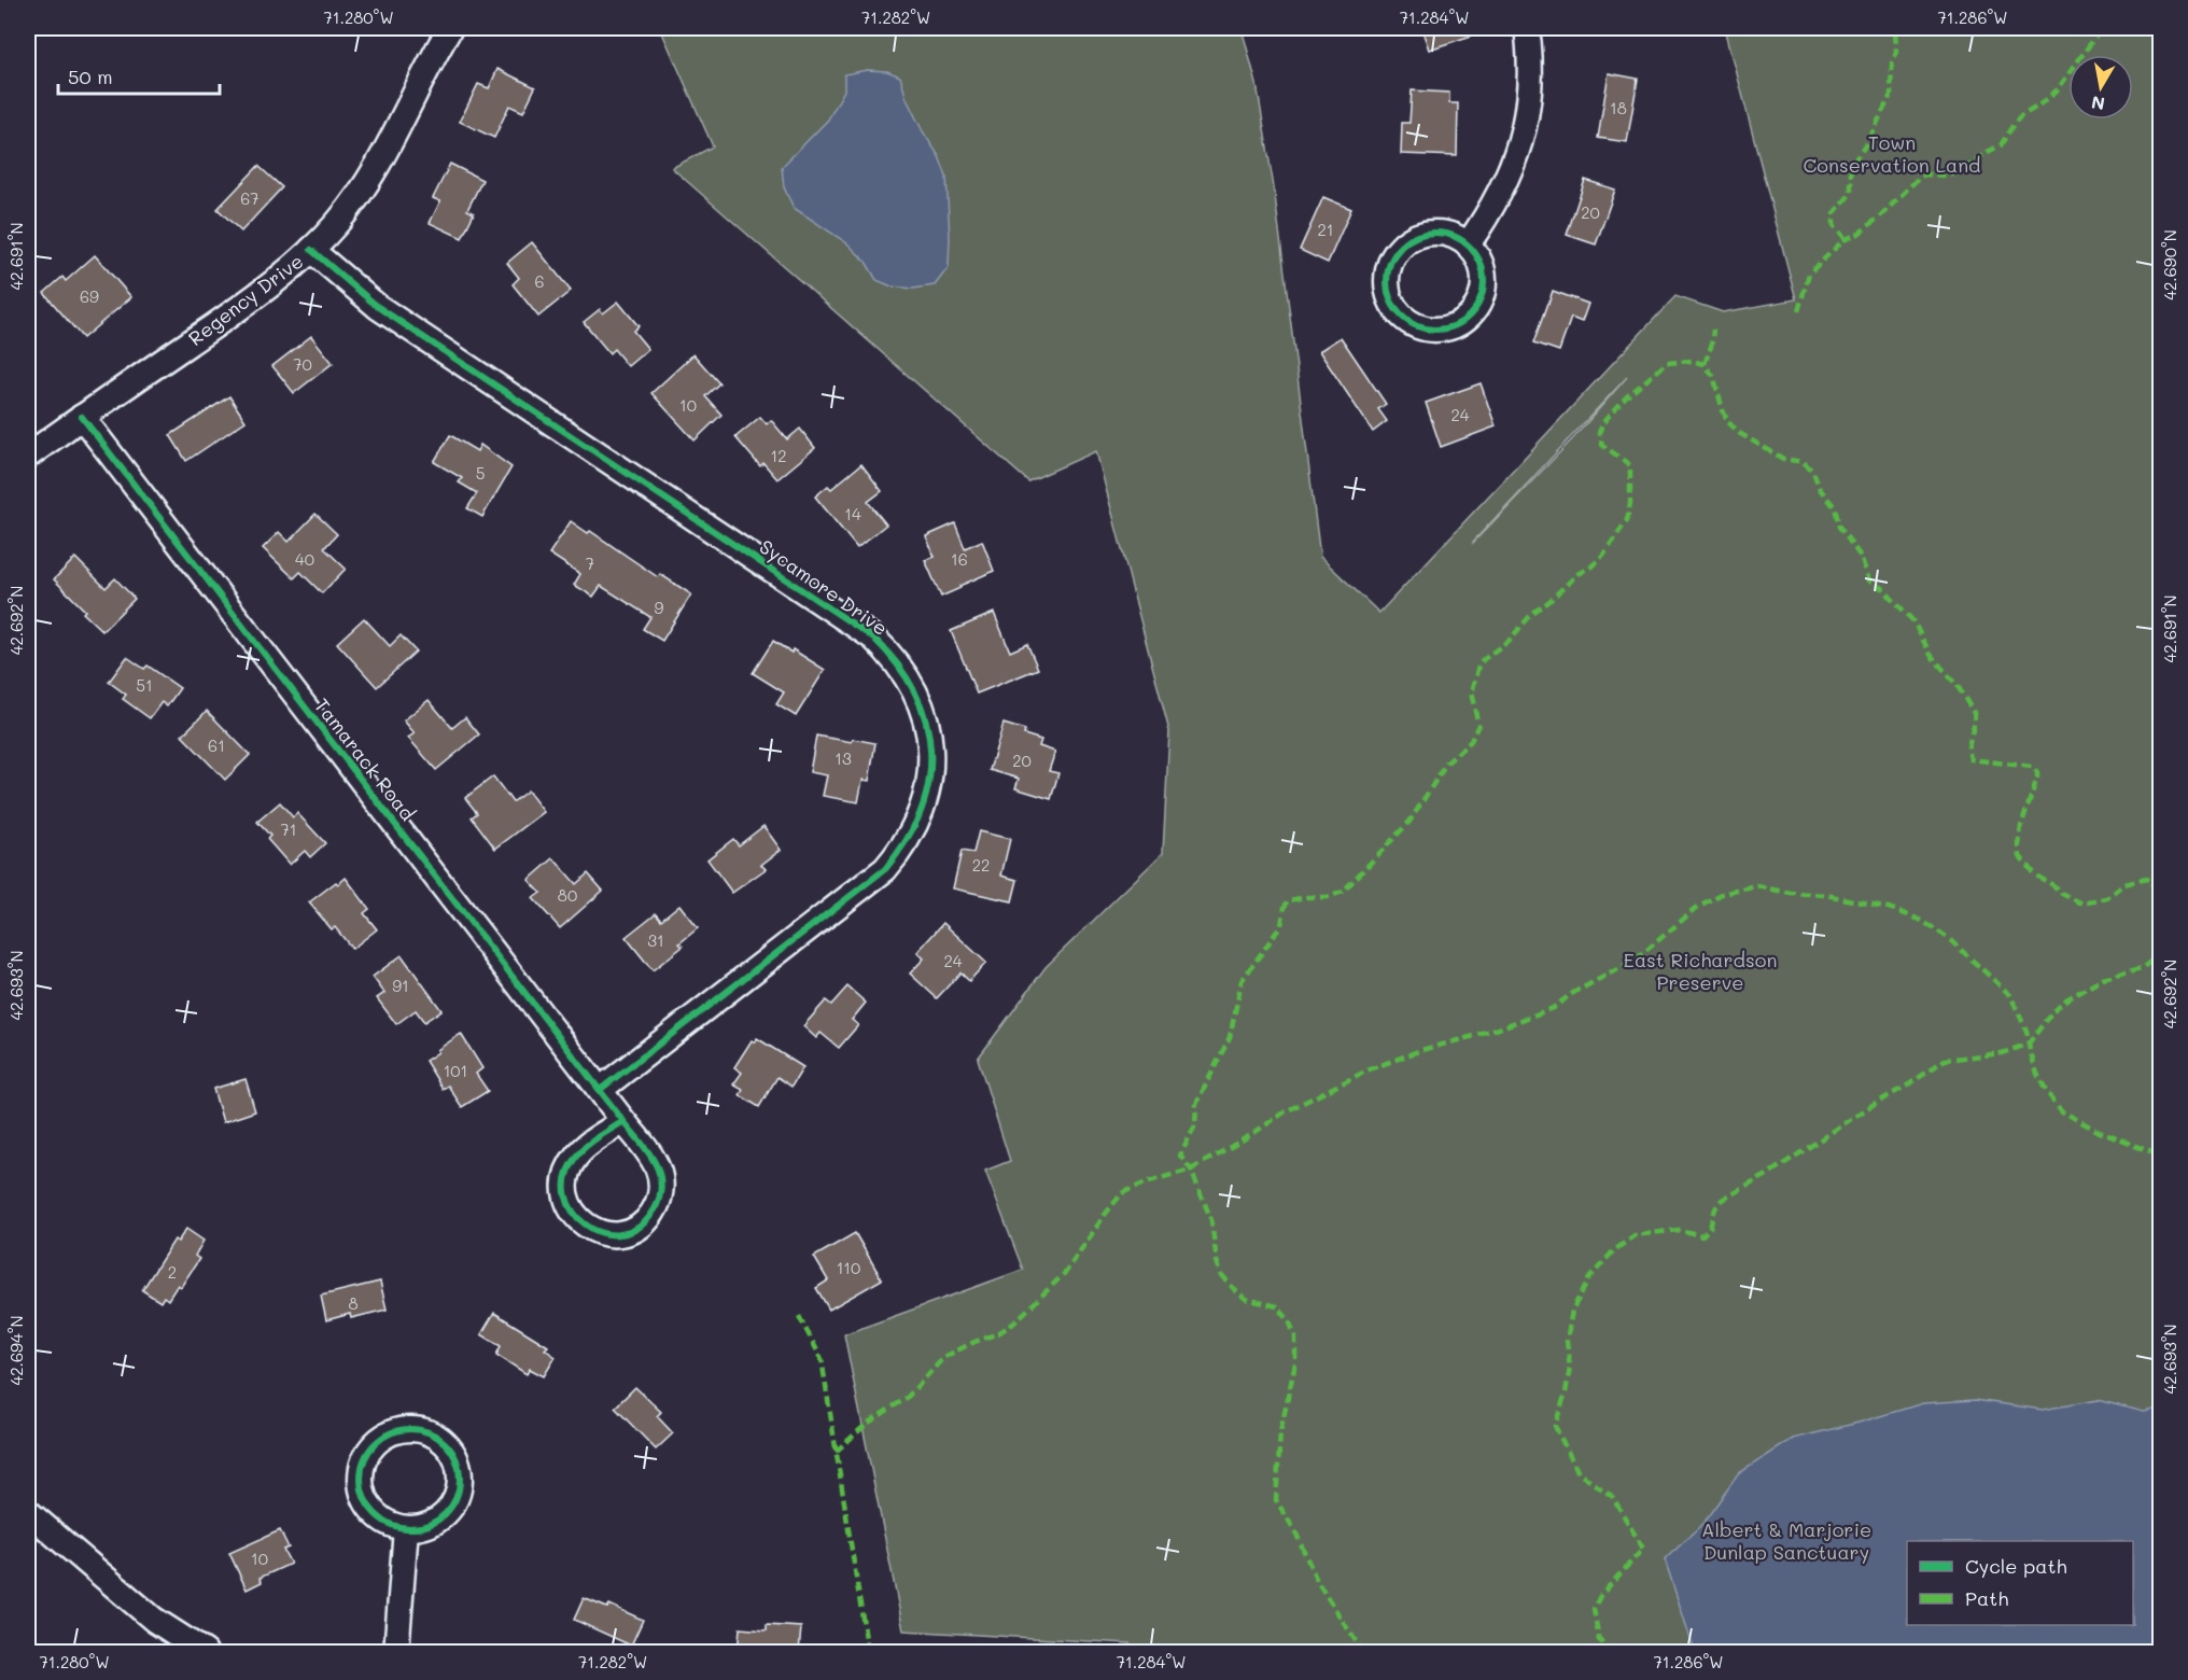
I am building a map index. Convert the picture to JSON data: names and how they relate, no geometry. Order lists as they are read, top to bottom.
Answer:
{
  "streets": {
    "street": ["Regency Drive", "Sycamore Drive", "Tamarack Road"]
  },
  "crossings": [
    ["Regency Drive", "Sycamore Drive"],
    ["Regency Drive", "Tamarack Road"],
    ["Sycamore Drive", "Tamarack Road"]
  ],
  "parks": ["Town Conservation Land", "East Richardson Preserve", "Albert & Marjorie Dunlap Sanctuary"],
  "house_numbers": [
    "18",
    "67",
    "20",
    "21",
    "6",
    "69",
    "70",
    "10",
    "24",
    "12",
    "5",
    "14",
    "40",
    "16",
    "7",
    "9",
    "51",
    "61",
    "13",
    "20",
    "71",
    "22",
    "80",
    "31",
    "24",
    "91",
    "101",
    "110",
    "2",
    "8",
    "10"
  ],
  "legend": ["Cycle path", "Path"],
  "scale_bar": "50 m",
  "north": "bottom",
  "coordinates": [
    "71.280°W",
    "71.282°W",
    "71.284°W",
    "71.286°W",
    "42.691°N",
    "42.690°N",
    "42.692°N",
    "42.693°N",
    "42.694°N"
  ]
}
